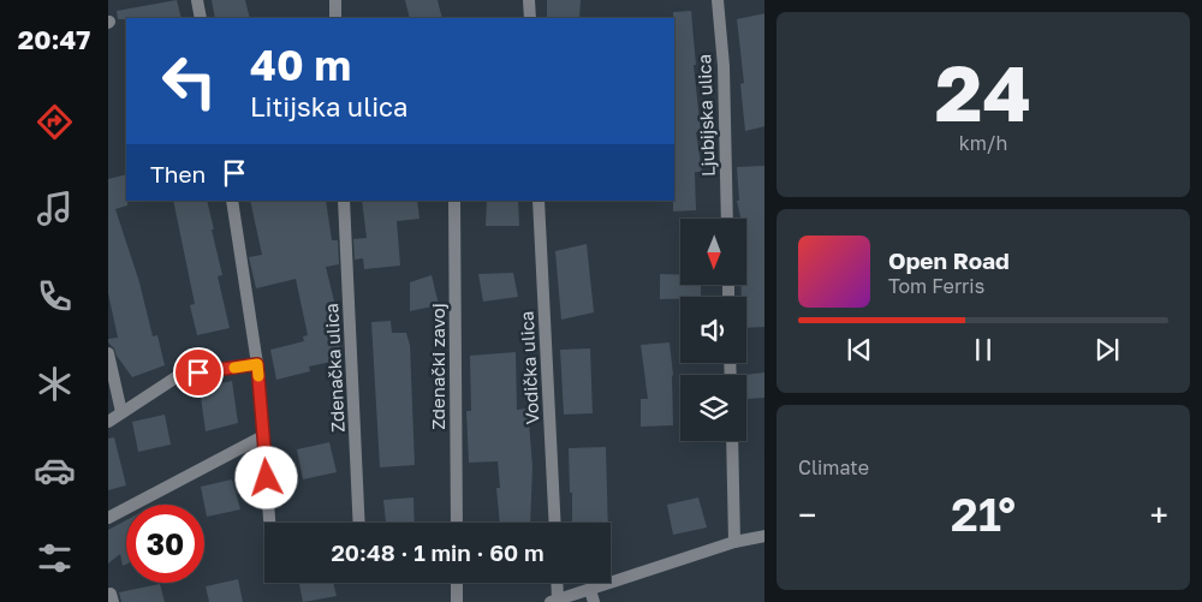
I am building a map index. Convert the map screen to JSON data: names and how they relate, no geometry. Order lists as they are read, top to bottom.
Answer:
{
  "streets": {
    "street": [
      "Ljubijska ulica",
      "Zdenački zavoj",
      "Zdenačka ulica",
      "Vodička ulica"
    ]
  },
  "north": "bottom",
  "page": {
    "tabs": "20:47",
    "tile": [
      ["24", "km/h"],
      "Climate"
    ],
    "turn": ["40 m", "Litijska ulica"],
    "then": "Then",
    "song": ["Open Road", "Tom Ferris"],
    "heat": ["−", "21°", "+"],
    "limit": "30",
    "trip": "20:48 · 1 min · 60 m"
  }
}
